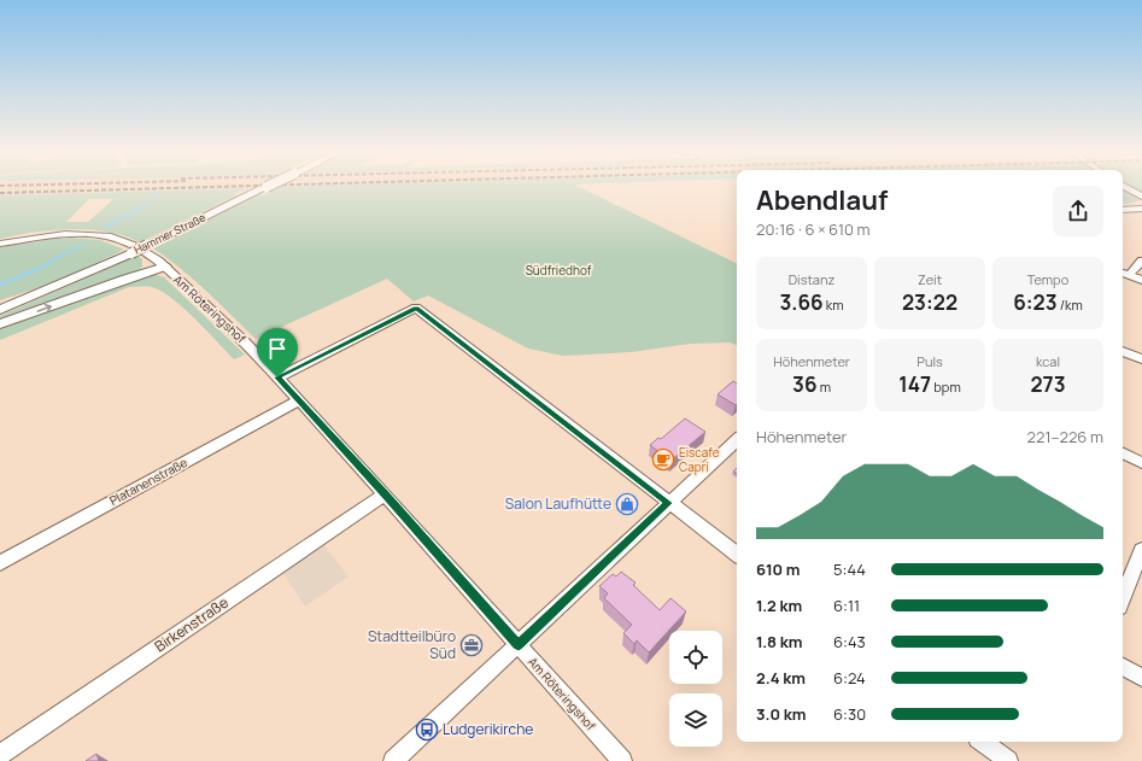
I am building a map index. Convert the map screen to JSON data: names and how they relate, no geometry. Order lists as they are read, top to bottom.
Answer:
{
  "streets": {
    "main road": ["Hammer Straße"],
    "street": ["Am Röteringshof", "Platanenstraße", "Birkenstraße"]
  },
  "crossings": [
    ["Am Röteringshof", "Platanenstraße"],
    ["Am Röteringshof", "Birkenstraße"]
  ],
  "parks": ["Südfriedhof"],
  "places": {
    "cafe": ["Eiscafe Capri"],
    "shop": ["Salon Laufhütte"],
    "office": ["Stadtteilbüro Süd"],
    "bus stop": ["Ludgerikirche"]
  },
  "page": {
    "heading": ["Abendlauf", "20:16 · 6 × 610 m"],
    "stats": [
      ["Distanz", "3.66 km"],
      ["Zeit", "23:22"],
      ["Tempo", "6:23 /km"],
      ["Höhenmeter", "36 m"],
      ["Puls", "147 bpm"],
      ["kcal", "273"]
    ],
    "chart": ["Höhenmeter", "221–226 m"],
    "list": [
      {
        "name": "610 m",
        "note": "5:44"
      },
      {
        "name": "1.2 km",
        "note": "6:11"
      },
      {
        "name": "1.8 km",
        "note": "6:43"
      },
      {
        "name": "2.4 km",
        "note": "6:24"
      },
      {
        "name": "3.0 km",
        "note": "6:30"
      }
    ]
  }
}
